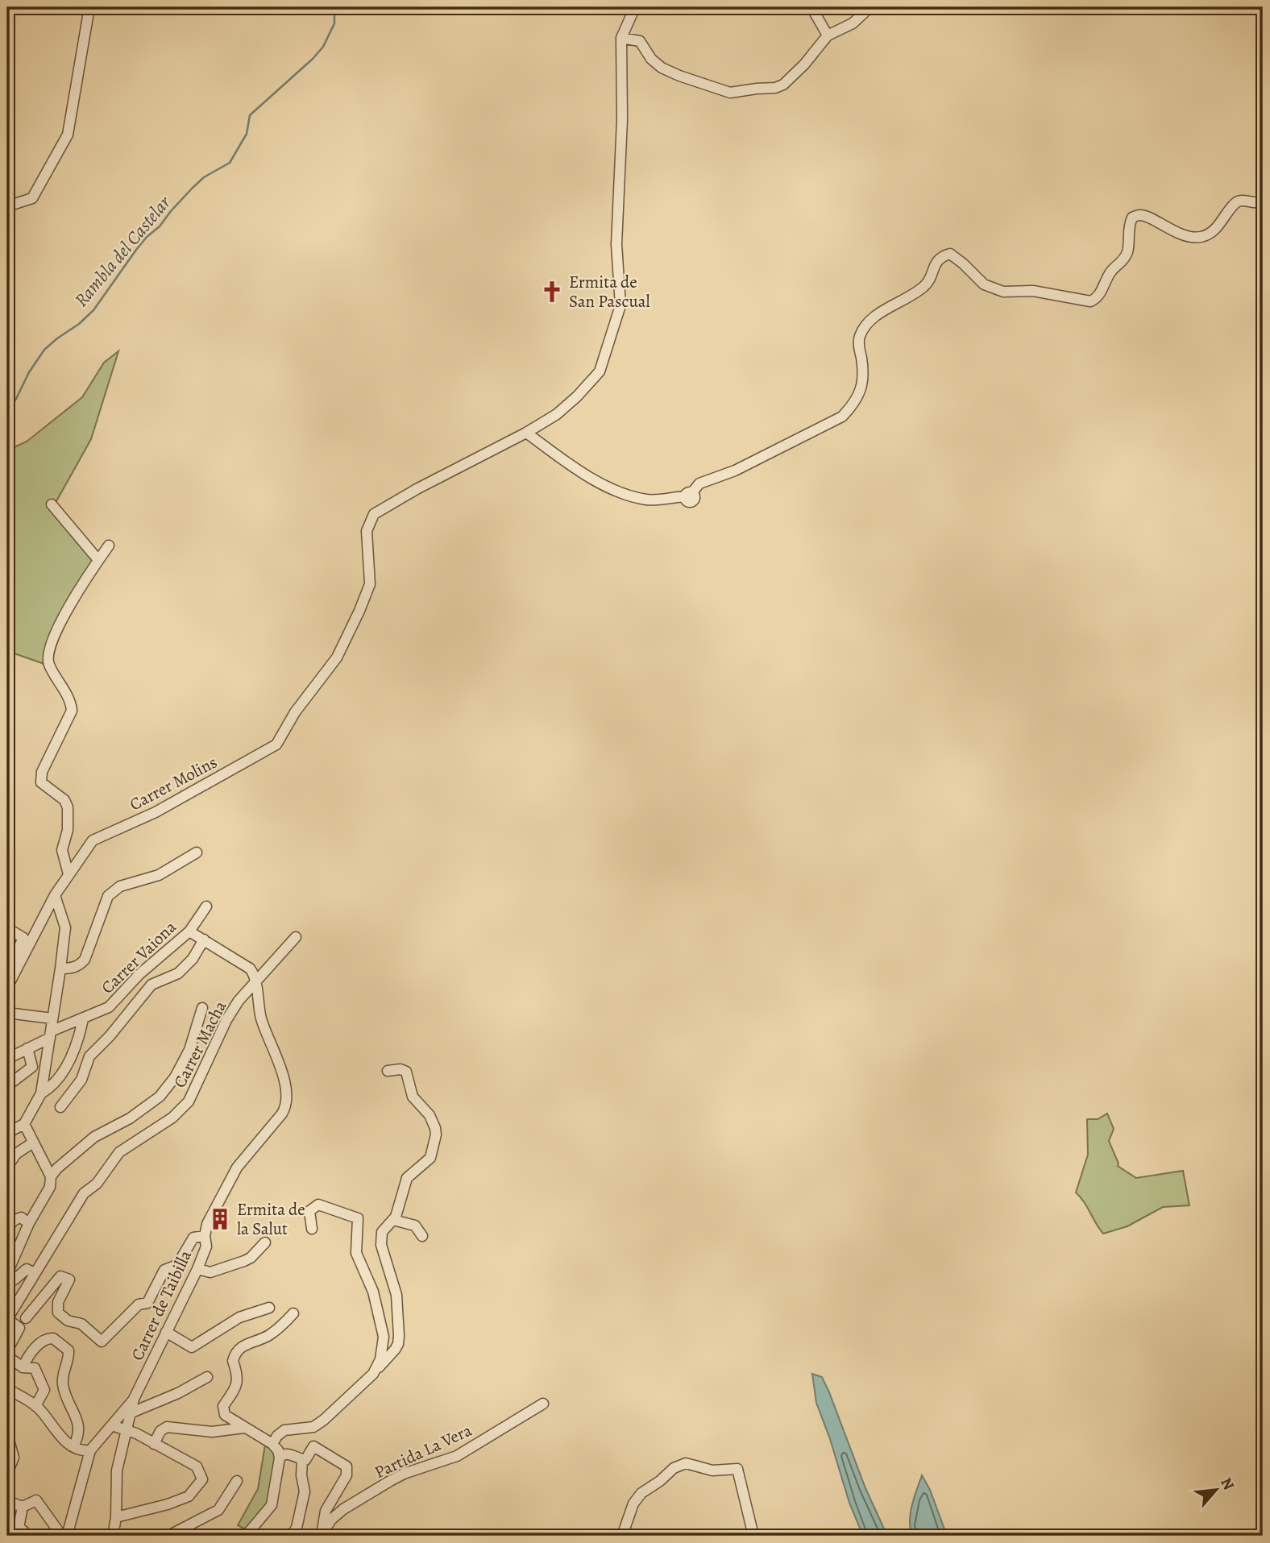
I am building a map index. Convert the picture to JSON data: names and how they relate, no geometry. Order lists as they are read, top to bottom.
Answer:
{
  "streets": {
    "street": [
      "Carrer Molins",
      "Carrer Vaiona",
      "Carrer Macha",
      "Carrer de Taibilla",
      "Partida La Vera"
    ]
  },
  "crossings": [
    ["Carrer Macha", "Carrer de Taibilla"]
  ],
  "water": ["Rambla del Castelar"],
  "places": {
    "church": ["Ermita de San Pascual"],
    "building": ["Ermita de la Salut"]
  },
  "north": "top right"
}
